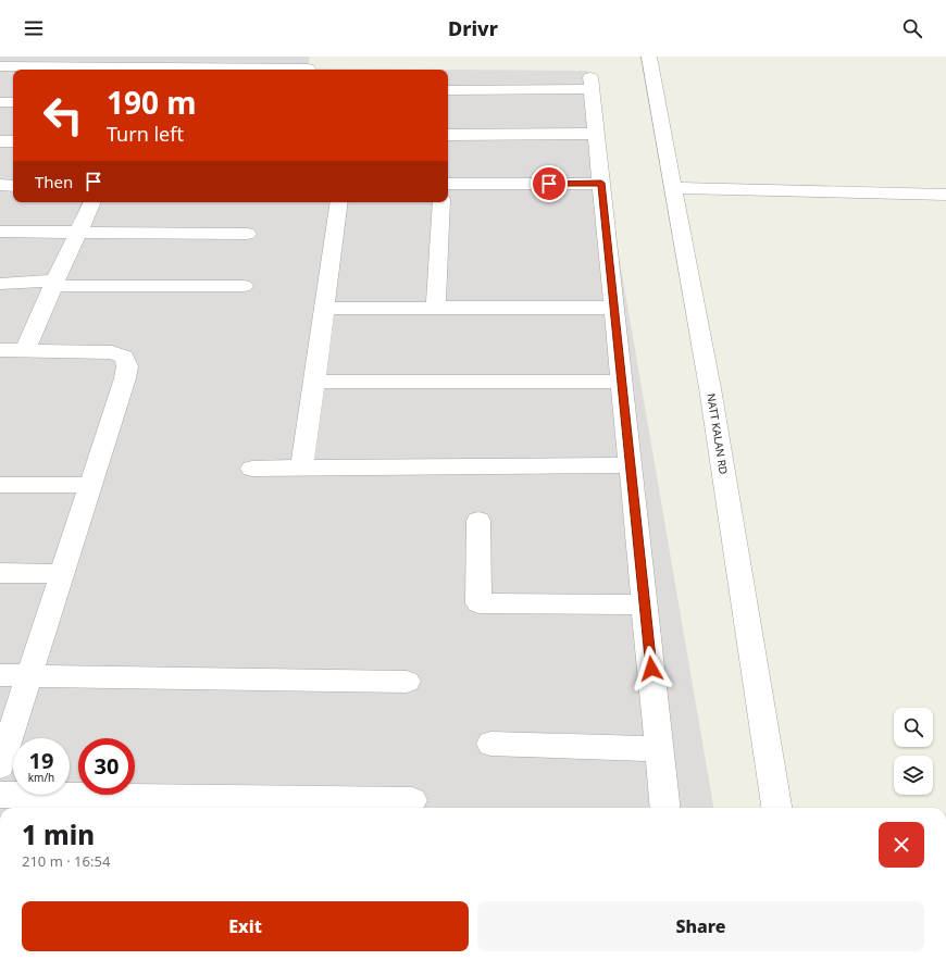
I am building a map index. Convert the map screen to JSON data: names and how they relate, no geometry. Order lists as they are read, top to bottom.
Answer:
{
  "streets": {
    "street": ["NATT KALAN RD"]
  },
  "page": {
    "header": "Drivr",
    "turn": ["190 m", "Turn left"],
    "then": "Then",
    "speed": "19 km/h",
    "limit": "30",
    "heading": ["1 min", "210 m · 16:54"],
    "buttons": ["Exit", "Share"]
  }
}
